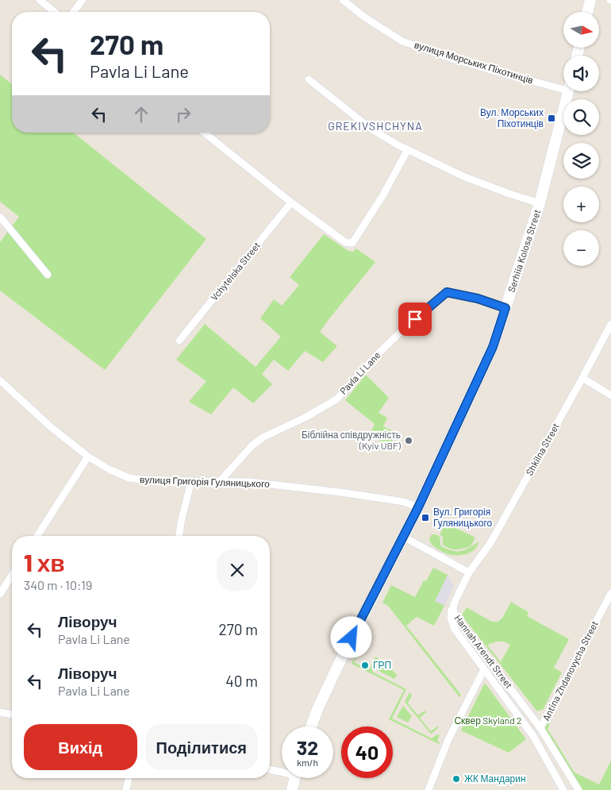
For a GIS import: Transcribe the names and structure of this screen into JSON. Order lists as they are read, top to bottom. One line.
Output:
{"streets":{"street":["вулиця Морських Піхотинців","Serhiia Kolosa Street","Vchytelska Street","Pavla Li Lane","Shkilna Street","вулиця Григорія Гуляницького","Hannah Arendt Street","Antina Zhdanovycha Street"]},"crossings":[["Serhiia Kolosa Street","Pavla Li Lane"],["Serhiia Kolosa Street","вулиця Григорія Гуляницького"],["Pavla Li Lane","вулиця Григорія Гуляницького"],["Shkilna Street","Hannah Arendt Street"],["Hannah Arendt Street","Antina Zhdanovycha Street"]],"districts":["GREKIVSHCHYNA"],"parks":["Сквер Skyland 2"],"places":{"transit":["Вул. Морських Піхотинців","Вул. Григорія Гуляницького"],"other":["Біблійна співдружність (Kyiv UBF)","ГРП","ЖК Мандарин"]},"north":"right","page":{"map_buttons":["+","−"],"turn":["270 m","Pavla Li Lane"],"heading":["1 хв","340 m · 10:19"],"list":[{"name":"Ліворуч","note":"Pavla Li Lane","value":"270 m"},{"name":"Ліворуч","note":"Pavla Li Lane","value":"40 m"}],"buttons":["Вихід","Поділитися"],"speed":"32 km/h","limit":"40"}}
